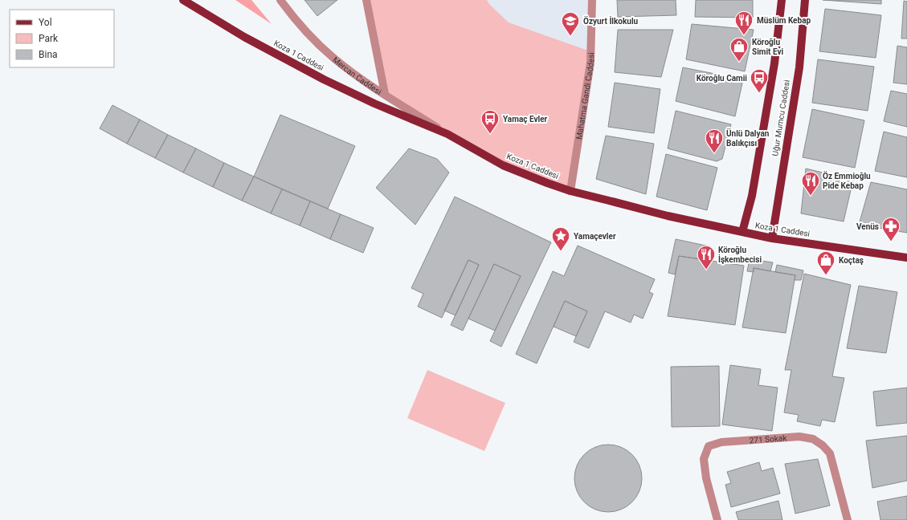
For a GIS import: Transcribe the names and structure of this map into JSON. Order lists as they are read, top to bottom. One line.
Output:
{"streets":{"main road":["Koza 1 Caddesi","Uğur Mumcu Caddesi"],"street":["Mercan Caddesi","Mahatma Gandi Caddesi","271 Sokak"]},"crossings":[["Koza 1 Caddesi","Mercan Caddesi"],["Koza 1 Caddesi","Mahatma Gandi Caddesi"],["Koza 1 Caddesi","Uğur Mumcu Caddesi"]],"places":{"restaurant":["Müslüm Kebap","Ünlü Dalyan Balıkçısı","Öz Emmioğlu Pide Kebap","Köroğlu İşkembecisi"],"school or university":["Özyurt İlkokulu"],"shop":["Köroğlu Simit Evi","Koçtaş"],"bus stop":["Köroğlu Camii","Yamaç Evler"],"pharmacy":["Venüs"],"place":["Yamaçevler"]},"legend":["Yol","Park","Bina"]}
